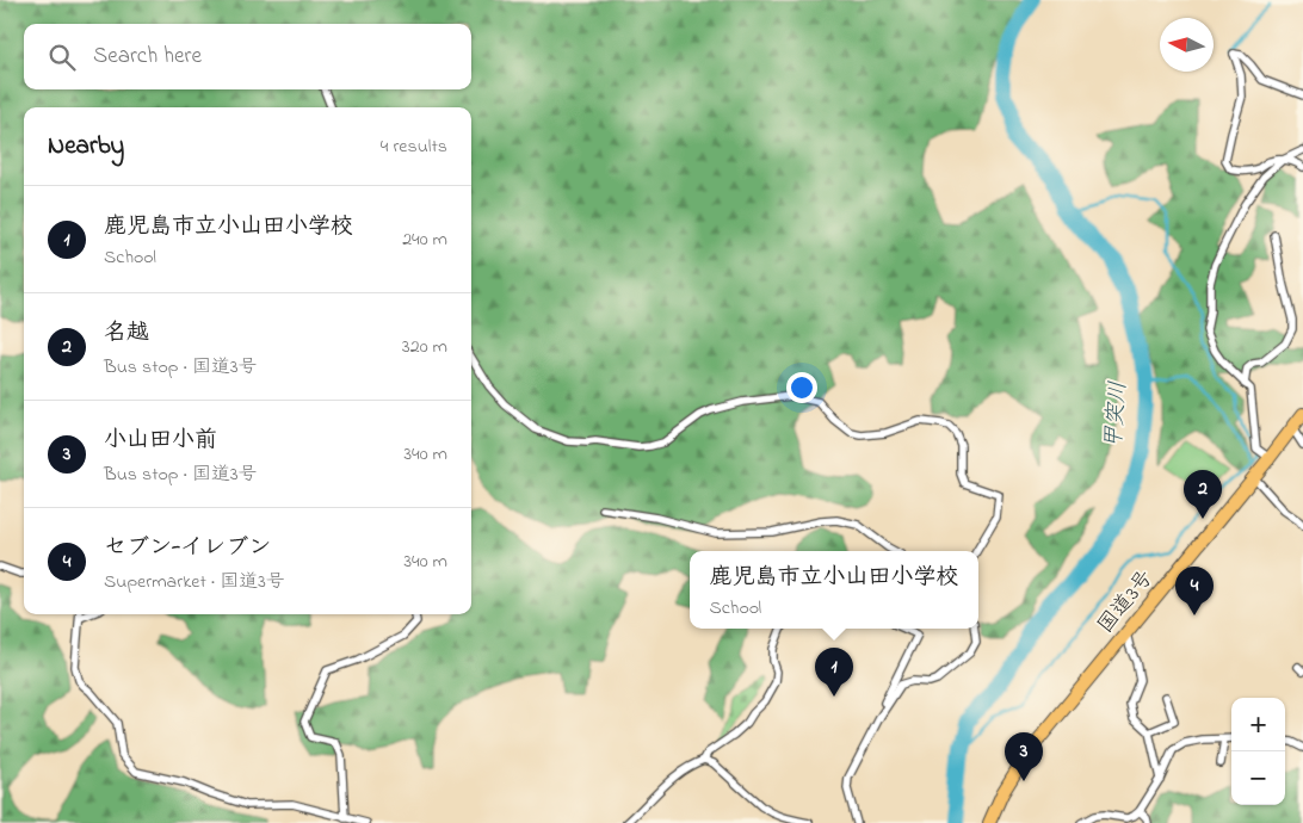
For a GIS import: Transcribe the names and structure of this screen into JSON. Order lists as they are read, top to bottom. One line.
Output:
{"streets":{"highway":["国道3号"]},"water":["甲突川"],"north":"left","page":{"search":"Search here","heading":["Nearby","4 results"],"list":[{"mark":"1","name":"鹿児島市立小山田小学校","note":"School","value":"240 m"},{"mark":"2","name":"名越","note":"Bus stop · 国道3号","value":"320 m"},{"mark":"3","name":"小山田小前","note":"Bus stop · 国道3号","value":"340 m"},{"mark":"4","name":"セブン-イレブン","note":"Supermarket · 国道3号","value":"340 m"}],"pins":["2","4","1","3"],"popup":["鹿児島市立小山田小学校","School"],"map_buttons":["+","−"]}}
